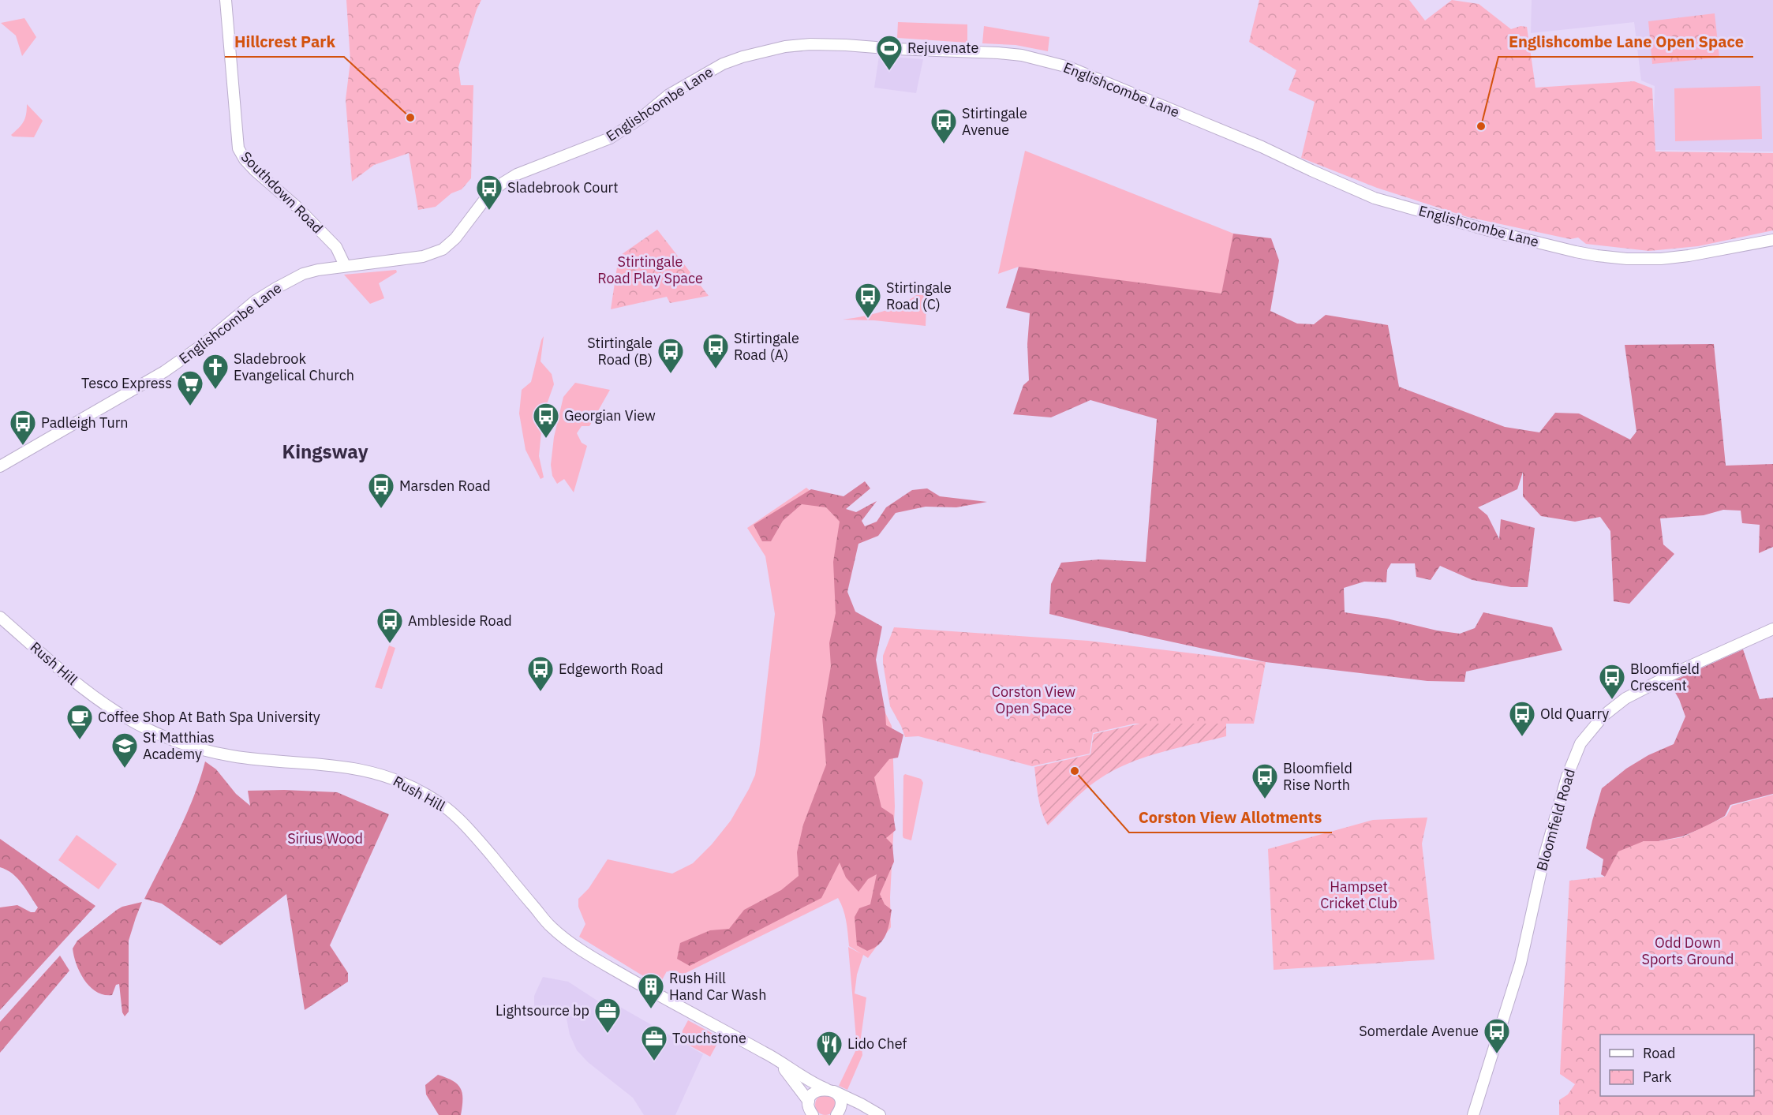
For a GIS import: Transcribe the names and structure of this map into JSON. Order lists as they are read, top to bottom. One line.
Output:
{"streets":{"street":["Englishcombe Lane","Southdown Road","Rush Hill","Bloomfield Road"]},"crossings":[["Englishcombe Lane","Southdown Road"]],"districts":["Kingsway"],"parks":["Stirtingale Road Play Space","Corston View Open Space","Sirius Wood","Hampset Cricket Club","Odd Down Sports Ground"],"places":{"sports":["Rejuvenate"],"other":["Hillcrest Park","Englishcombe Lane Open Space","Corston View Allotments"],"bus stop":["Stirtingale Avenue","Sladebrook Court","Stirtingale Road (C)","Stirtingale Road (A)","Stirtingale Road (B)","Georgian View","Padleigh Turn","Marsden Road","Ambleside Road","Edgeworth Road","Bloomfield Crescent","Old Quarry","Bloomfield Rise North","Somerdale Avenue"],"church":["Sladebrook Evangelical Church"],"supermarket":["Tesco Express"],"cafe":["Coffee Shop At Bath Spa University"],"school or university":["St Matthias Academy"],"building":["Rush Hill Hand Car Wash"],"office":["Lightsource bp","Touchstone"],"restaurant":["Lido Chef"]},"legend":["Road","Park"]}
